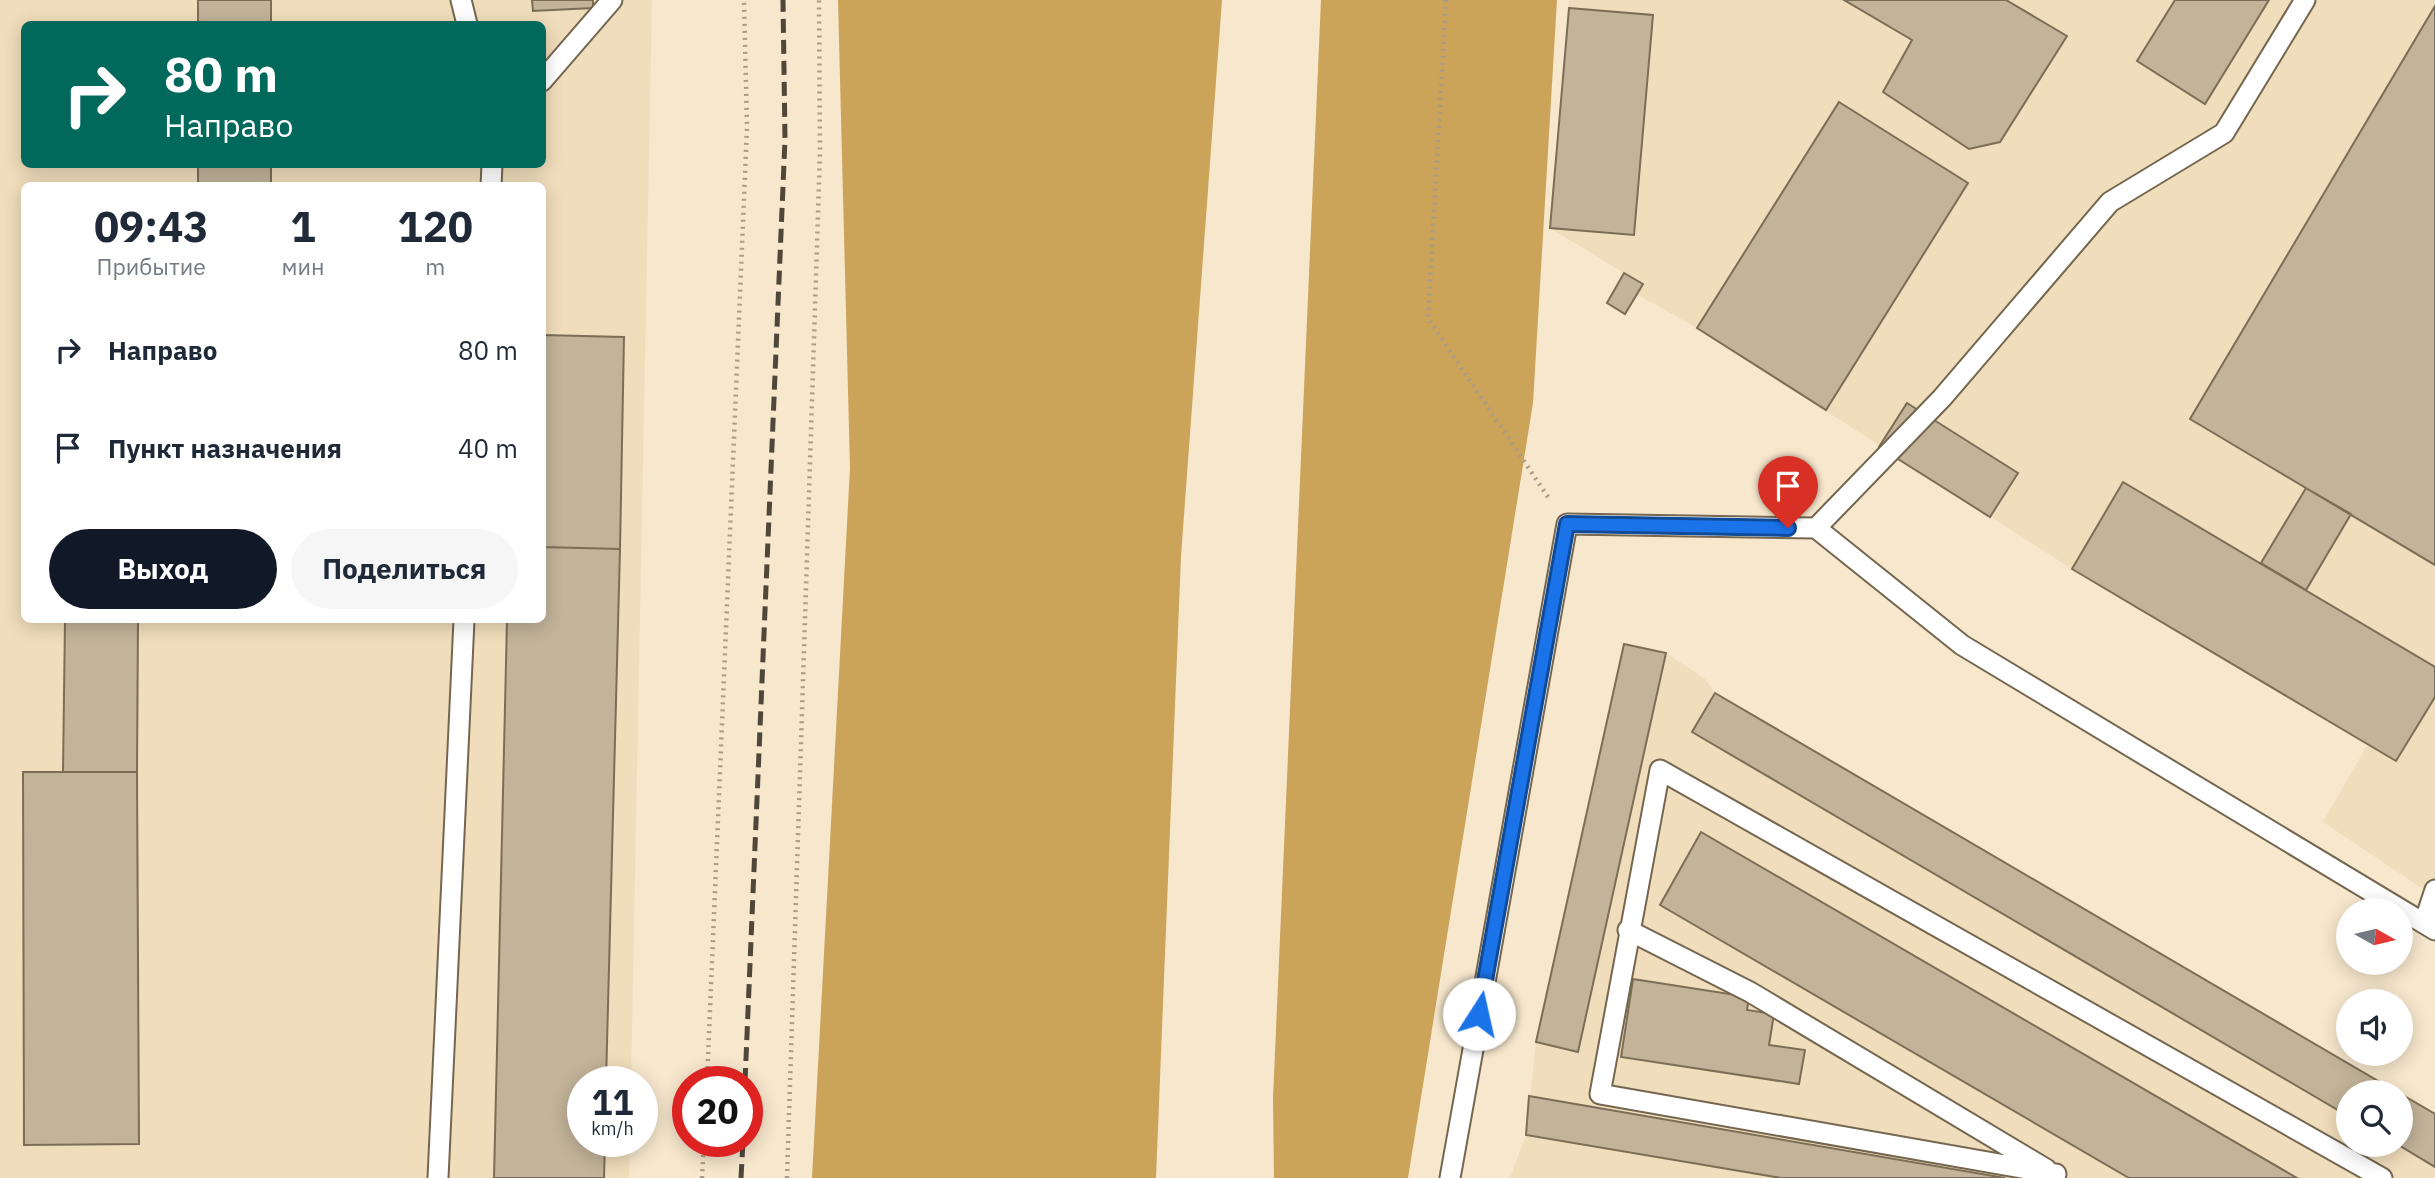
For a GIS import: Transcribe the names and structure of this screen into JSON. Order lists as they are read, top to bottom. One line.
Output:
{"north":"right","page":{"turn":["80 m","Направо"],"eta":["09:43","Прибытие","1","мин","120","m"],"list":[{"name":"Направо","value":"80 m"},{"name":"Пункт назначения","value":"40 m"}],"buttons":["Выход","Поделиться"],"speed":"11 km/h","limit":"20"}}
